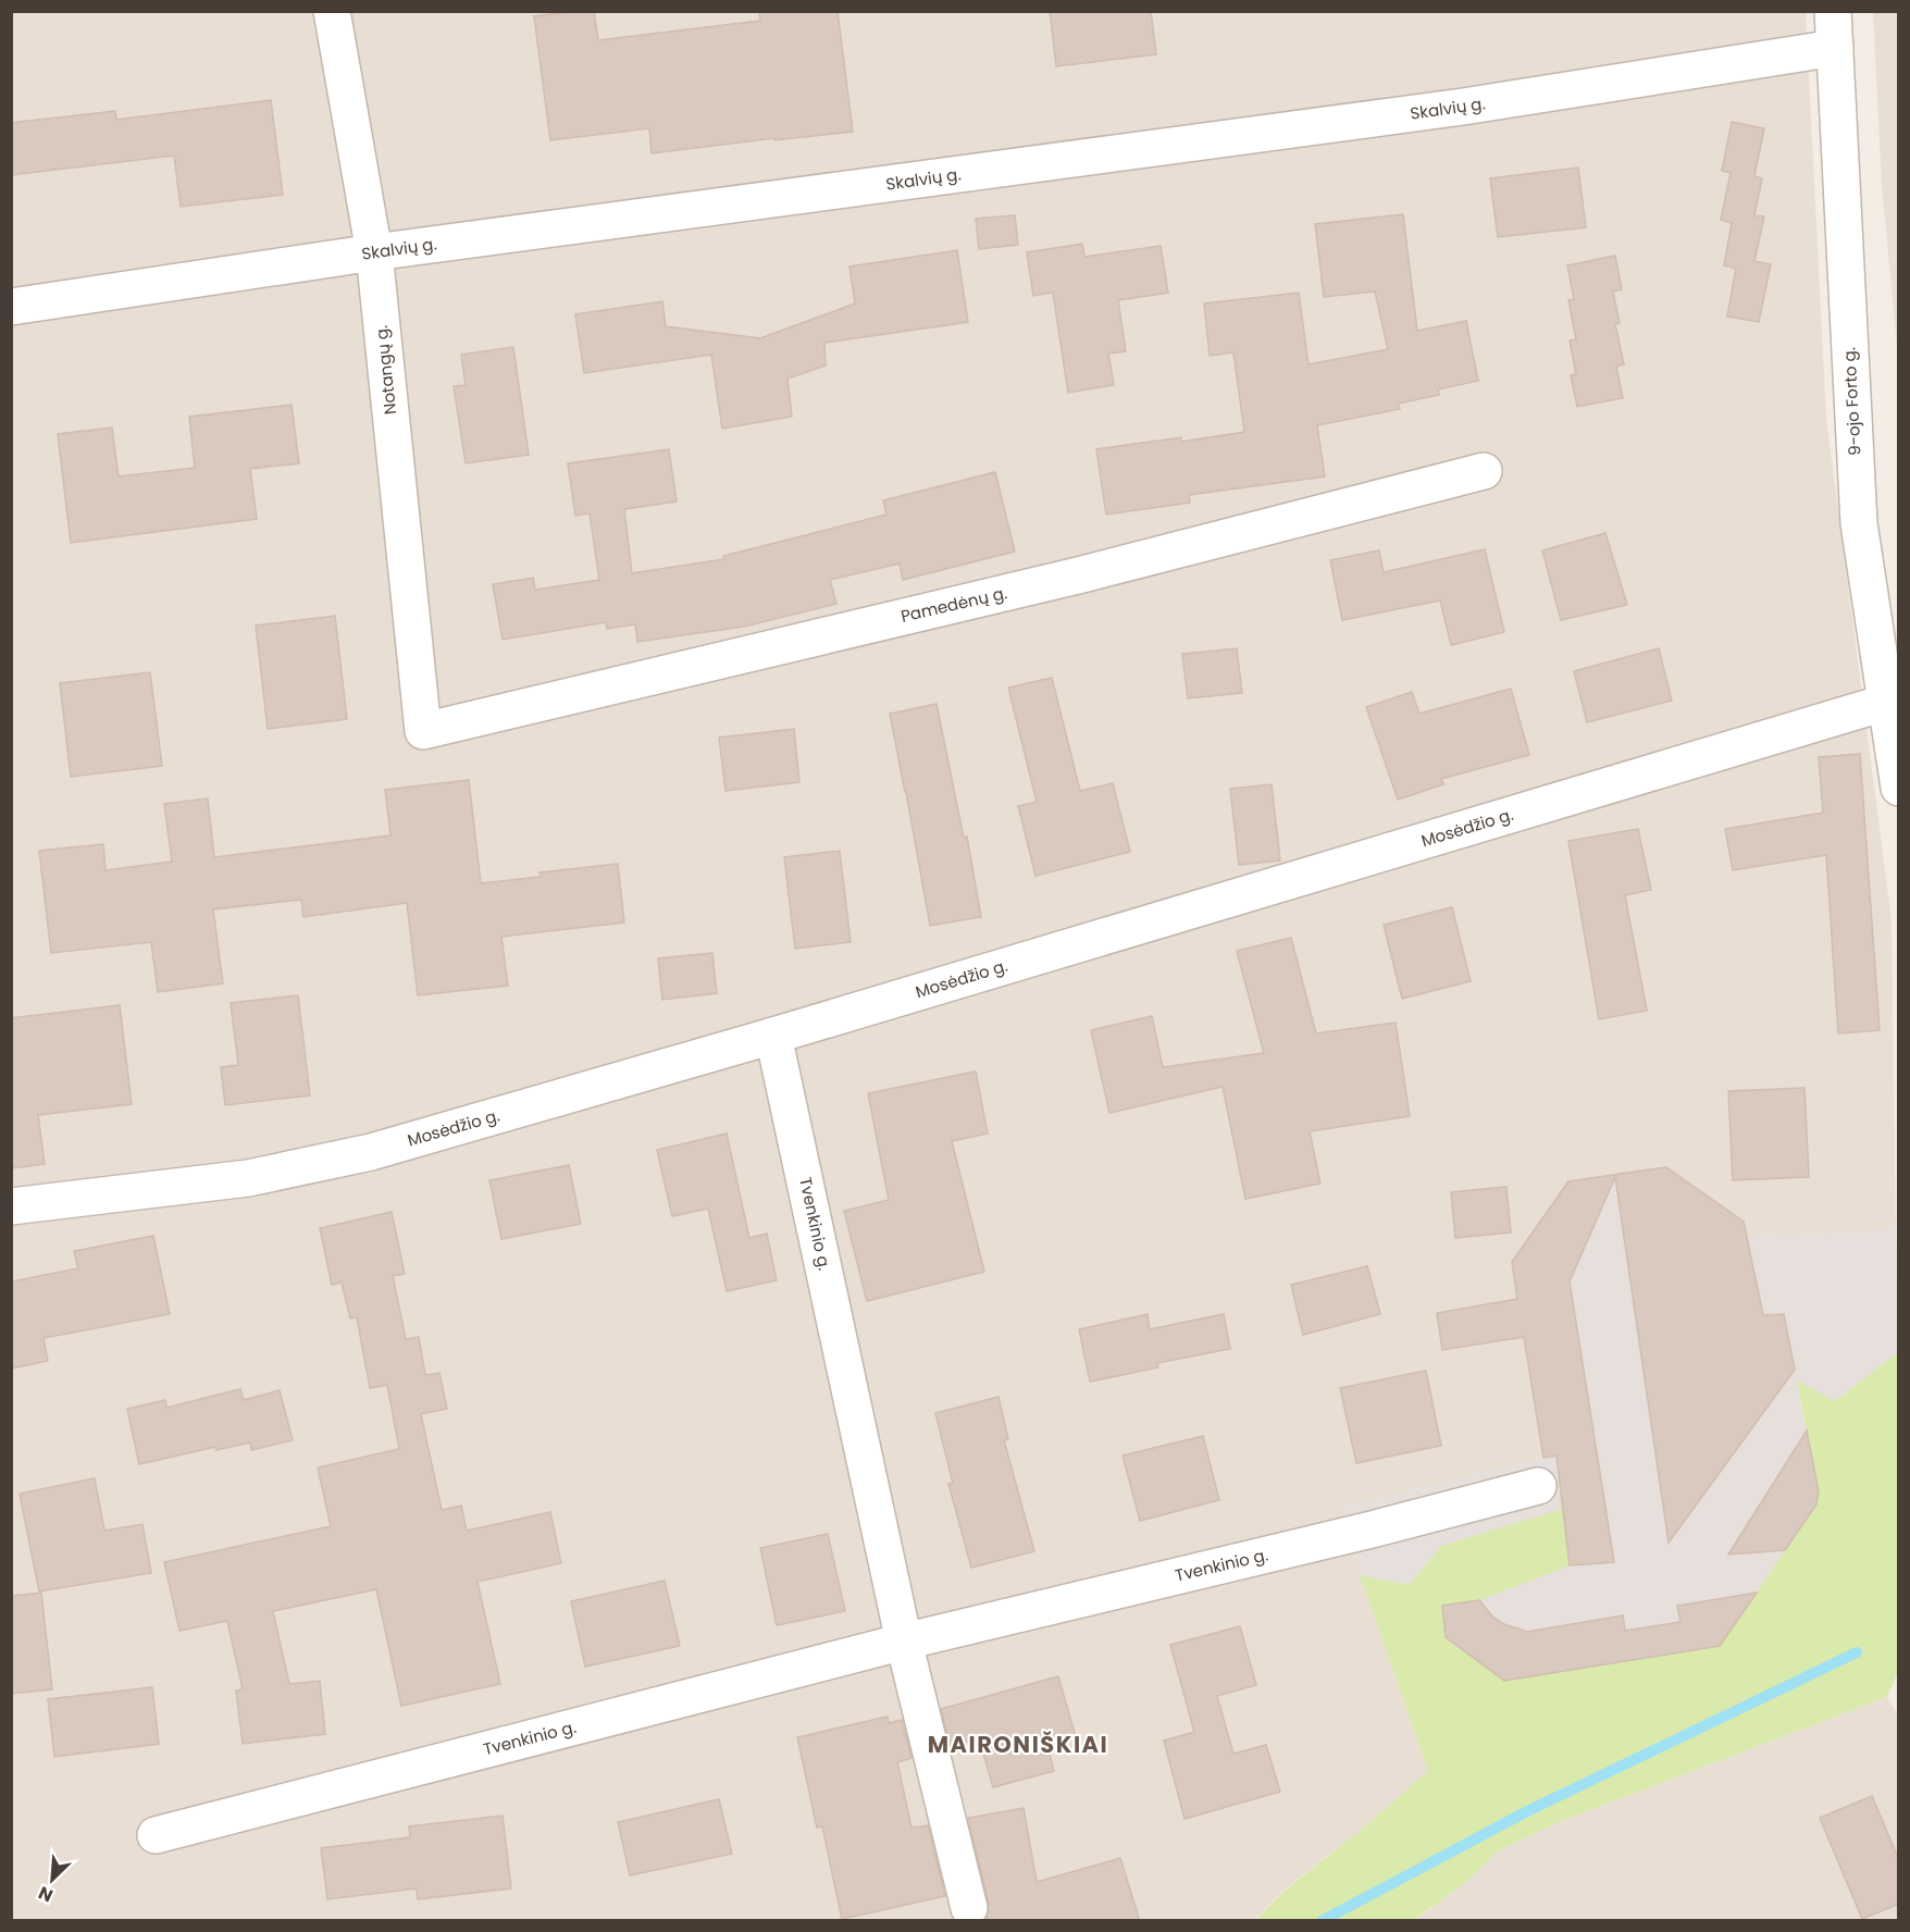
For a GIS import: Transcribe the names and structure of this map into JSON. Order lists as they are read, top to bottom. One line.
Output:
{"streets":{"street":["Skalvių g.","Notangų g.","9-ojo Forto g.","Pamedėnų g.","Mosėdžio g.","Tvenkinio g."]},"crossings":[["Skalvių g.","Notangų g."],["Skalvių g.","9-ojo Forto g."],["Notangų g.","Pamedėnų g."],["9-ojo Forto g.","Mosėdžio g."],["Mosėdžio g.","Tvenkinio g."]],"districts":["MAIRONIŠKIAI"],"north":"bottom left"}
